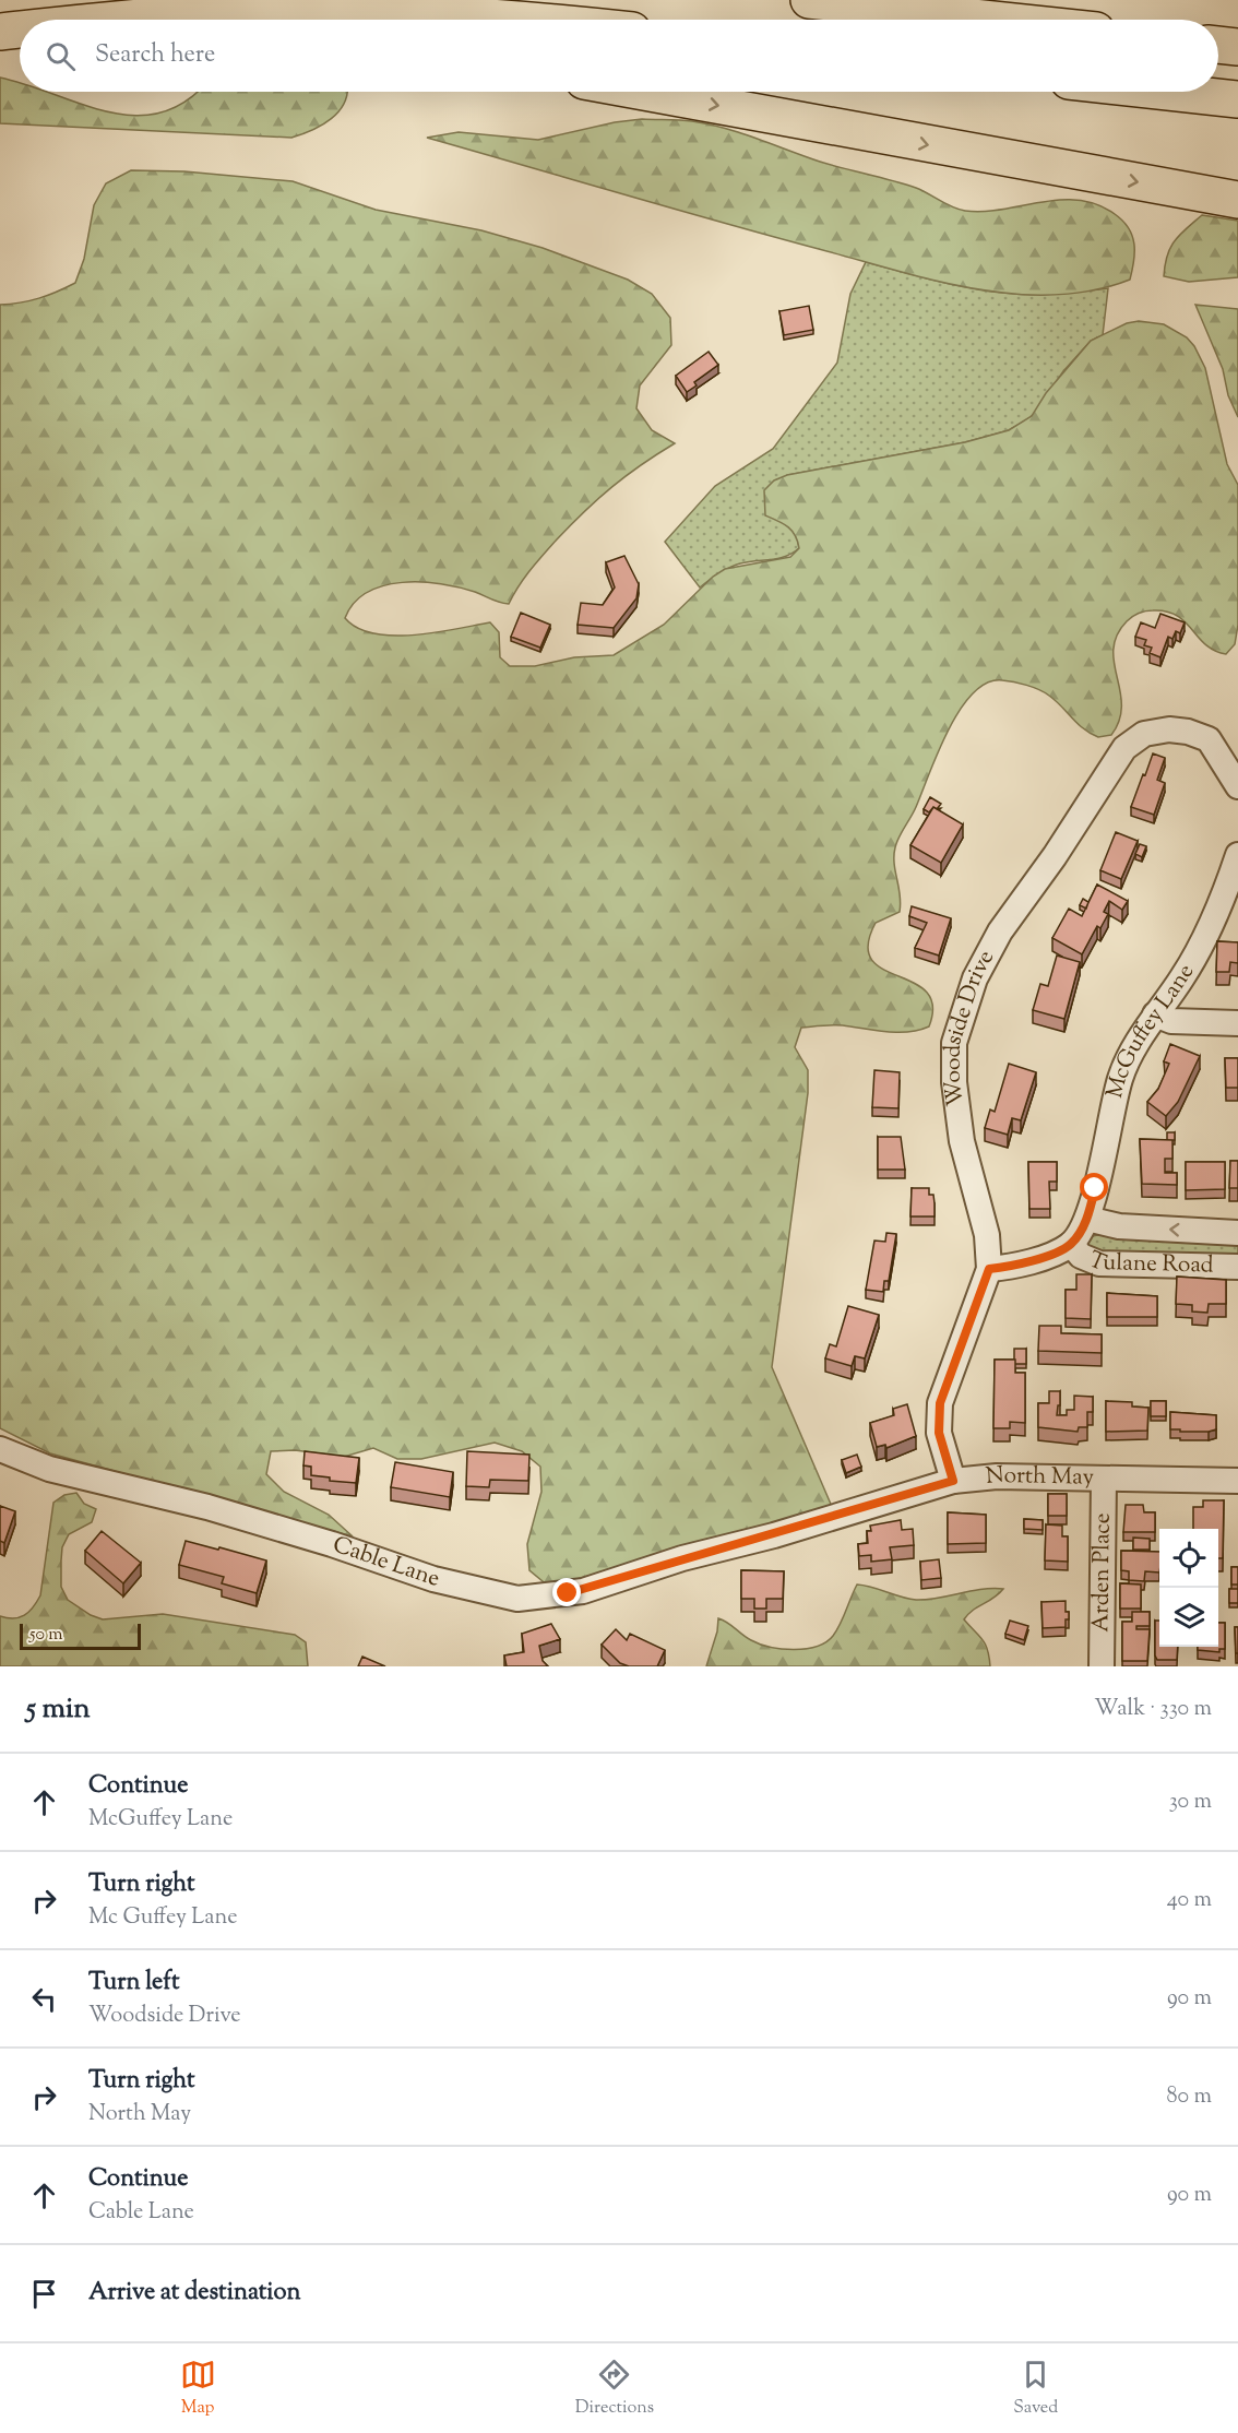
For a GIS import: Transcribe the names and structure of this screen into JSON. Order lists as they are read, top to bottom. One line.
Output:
{"streets":{"street":["Woodside Drive","McGuffey Lane","Tulane Road","North May","Cable Lane","Arden Place"]},"crossings":[["Woodside Drive","North May"],["McGuffey Lane","Tulane Road"],["North May","Cable Lane"],["North May","Arden Place"]],"scale_bar":"50 m","page":{"search":"Search here","scale":"50 m","heading":["5 min","Walk · 330 m"],"list":[["Continue","McGuffey Lane","30 m"],["Turn right","Mc Guffey Lane","40 m"],["Turn left","Woodside Drive","90 m"],["Turn right","North May","80 m"],["Continue","Cable Lane","90 m"],"Arrive at destination"],"nav":["Map","Directions","Saved"]}}
